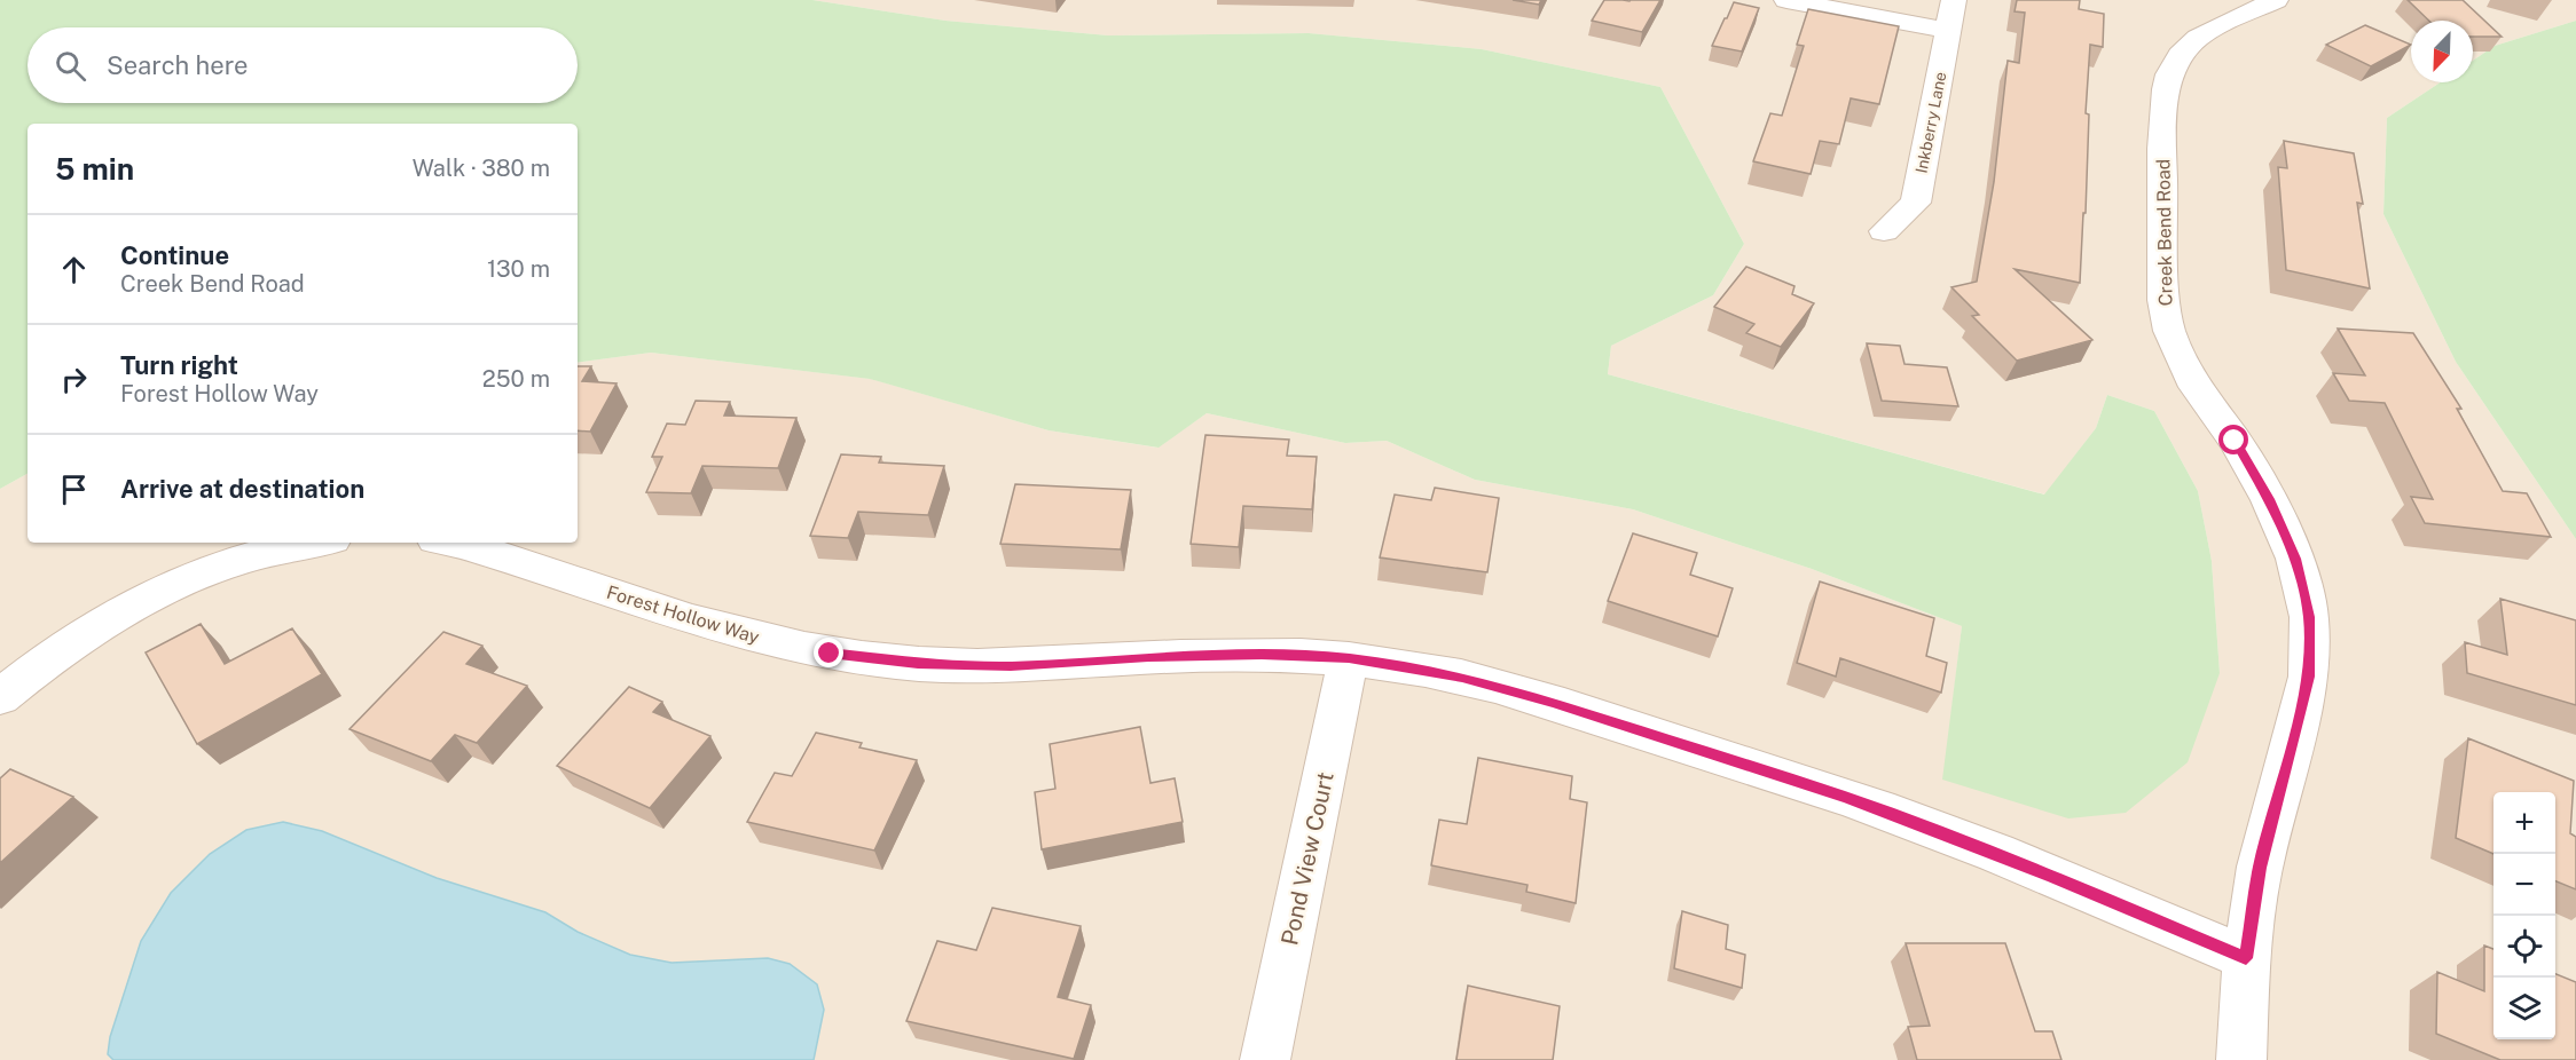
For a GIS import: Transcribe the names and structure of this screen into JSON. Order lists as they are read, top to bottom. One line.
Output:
{"streets":{"street":["Inkberry Lane","Creek Bend Road","Forest Hollow Way","Pond View Court"]},"crossings":[["Creek Bend Road","Forest Hollow Way"],["Forest Hollow Way","Pond View Court"]],"north":"bottom left","page":{"search":"Search here","heading":["5 min","Walk · 380 m"],"list":[["Continue","Creek Bend Road","130 m"],["Turn right","Forest Hollow Way","250 m"],"Arrive at destination"],"map_buttons":["+","−"]}}
